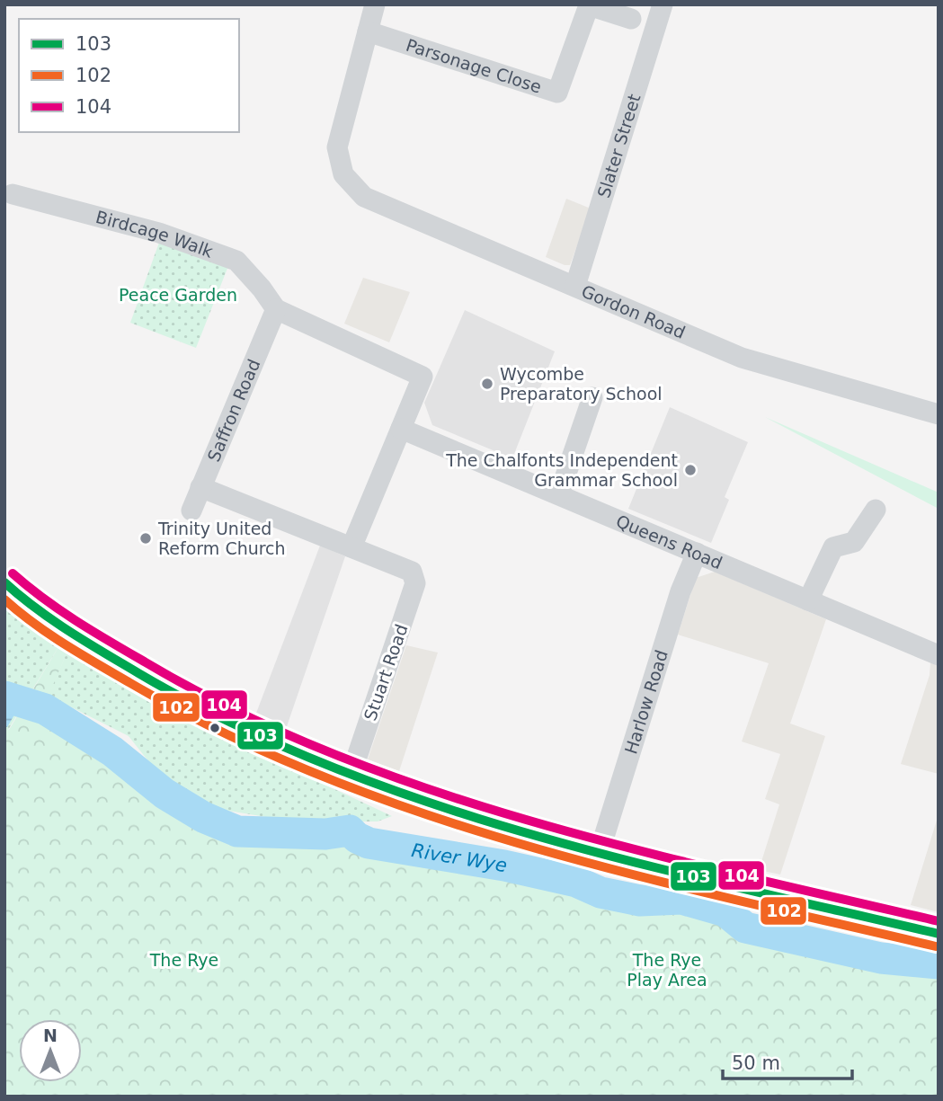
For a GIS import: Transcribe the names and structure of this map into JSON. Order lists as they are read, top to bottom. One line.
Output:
{"streets":{"street":["Parsonage Close","Slater Street","Birdcage Walk","Gordon Road","Saffron Road","Queens Road","Stuart Road","Harlow Road"]},"crossings":[["Parsonage Close","Gordon Road"],["Slater Street","Gordon Road"],["Birdcage Walk","Saffron Road"],["Queens Road","Harlow Road"]],"water":["River Wye"],"parks":["Peace Garden","The Rye","The Rye Play Area"],"places":["Wycombe Preparatory School","The Chalfonts Independent Grammar School","Trinity United Reform Church"],"lines":["transit line 104","transit line 103","transit line 102"],"legend":["103","102","104"],"scale_bar":"50 m","north":"top"}
